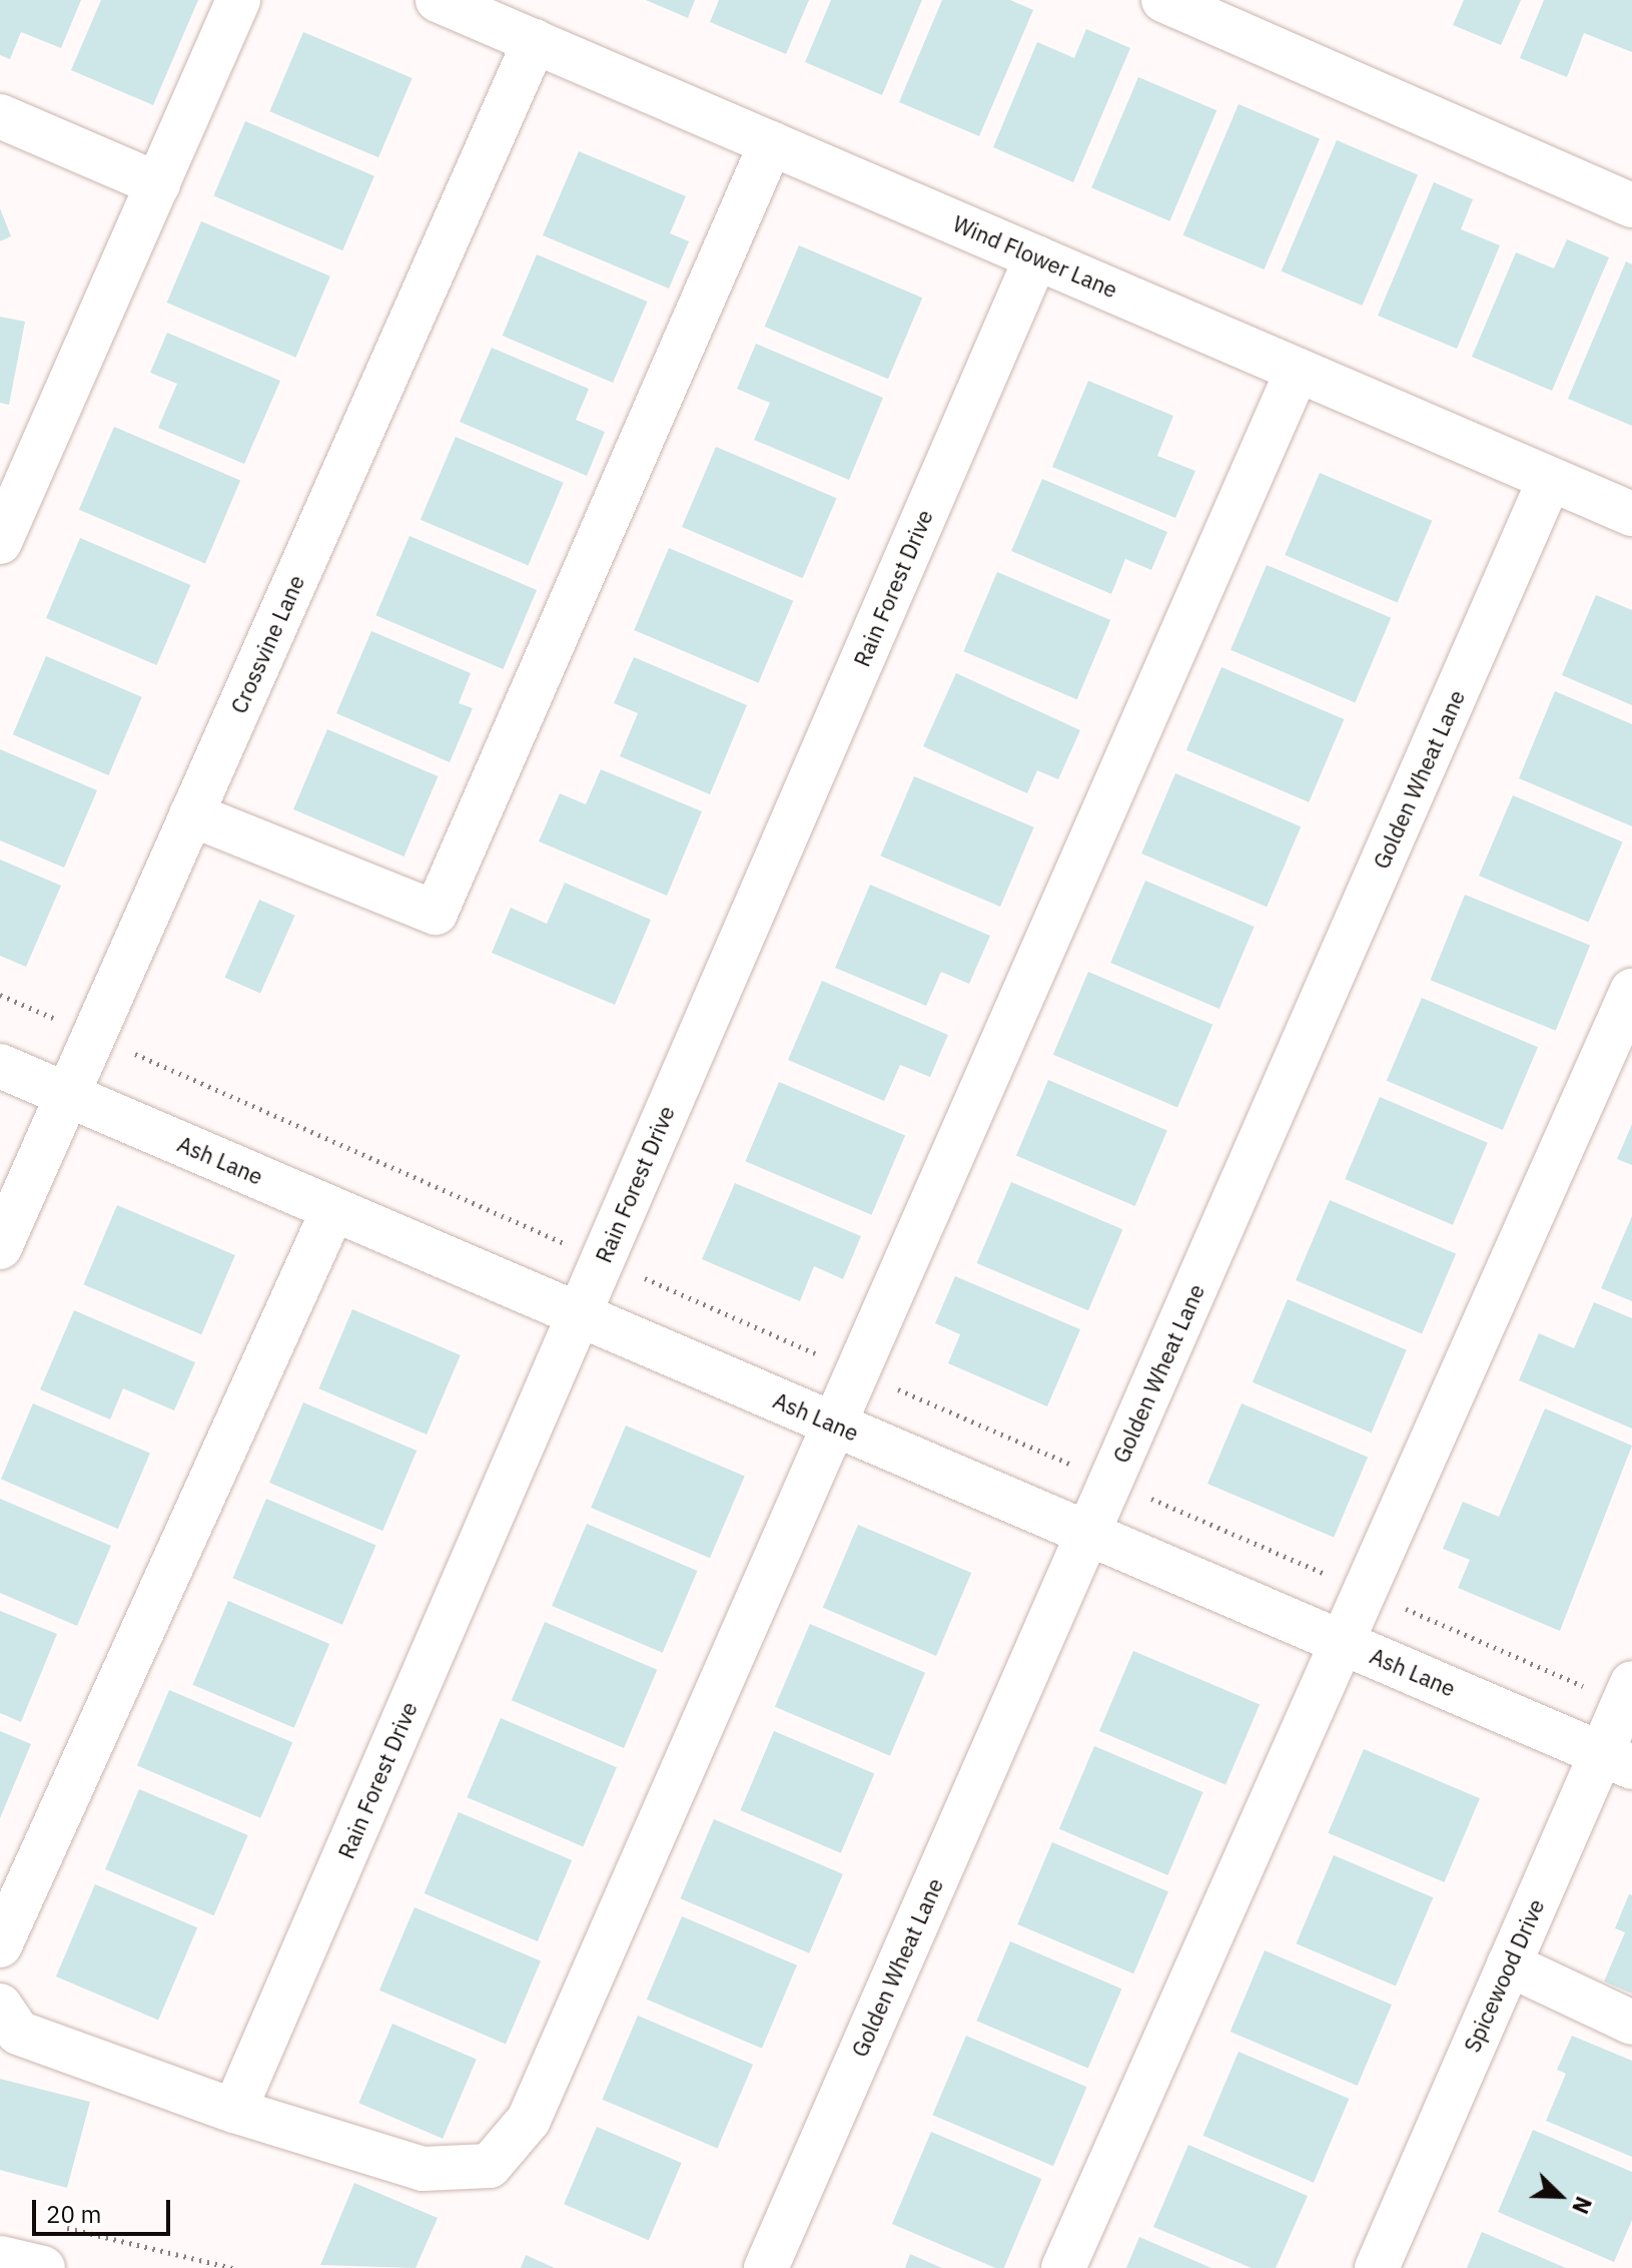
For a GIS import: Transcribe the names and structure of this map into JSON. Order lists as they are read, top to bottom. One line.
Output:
{"streets":{"street":["Wind Flower Lane","Rain Forest Drive","Crossvine Lane","Golden Wheat Lane","Ash Lane","Spicewood Drive"]},"crossings":[["Wind Flower Lane","Rain Forest Drive"],["Wind Flower Lane","Crossvine Lane"],["Wind Flower Lane","Golden Wheat Lane"],["Rain Forest Drive","Ash Lane"],["Crossvine Lane","Ash Lane"],["Golden Wheat Lane","Ash Lane"],["Ash Lane","Spicewood Drive"]],"scale_bar":"20 m","north":"bottom right"}
